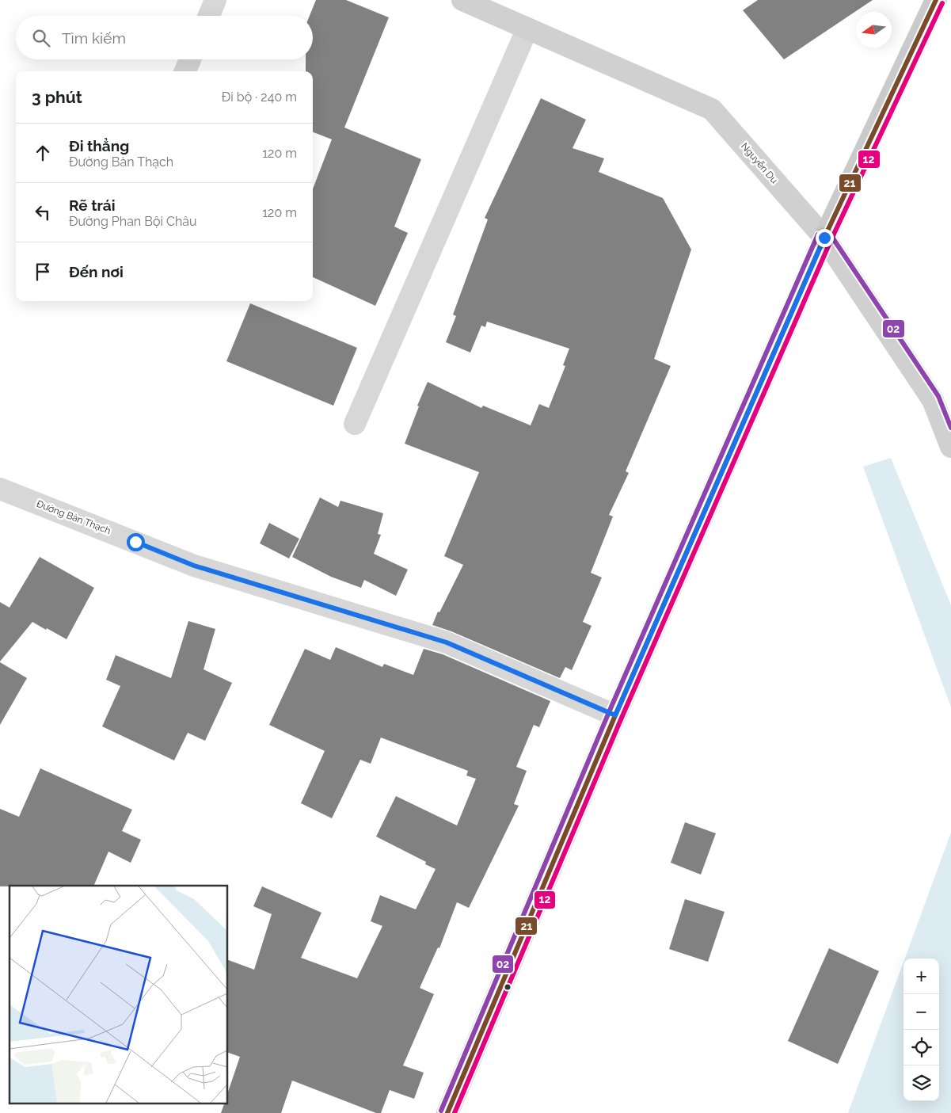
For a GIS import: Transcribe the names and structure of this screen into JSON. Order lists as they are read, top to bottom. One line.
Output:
{"streets":{"street":["Nguyễn Du","Đường Bàn Thạch"]},"lines":["transit line 21","transit line 12","transit line 02"],"north":"left","page":{"search":"Tìm kiếm","heading":["3 phút","Đi bộ · 240 m"],"list":[["Đi thẳng","Đường Bàn Thạch","120 m"],["Rẽ trái","Đường Phan Bội Châu","120 m"],"Đến nơi"],"map_buttons":["+","−"]}}
